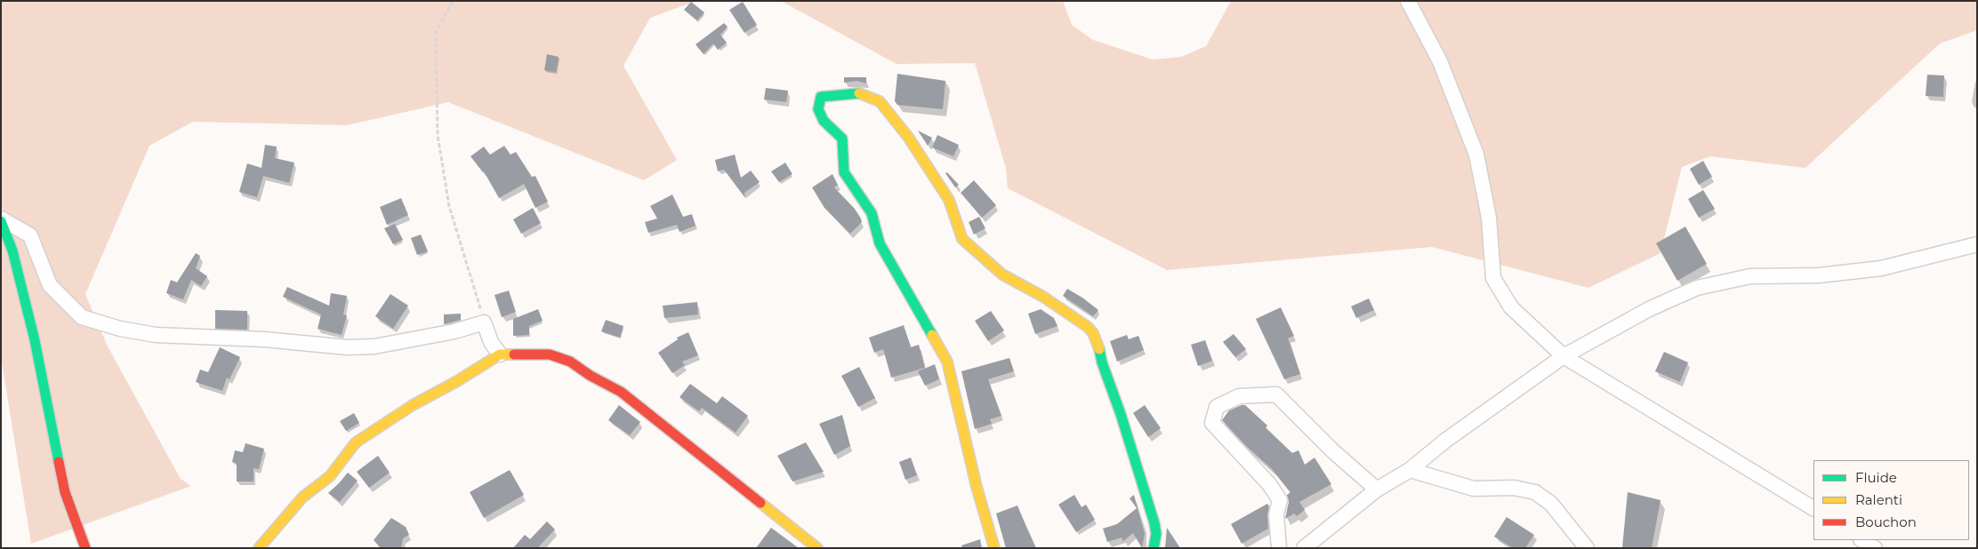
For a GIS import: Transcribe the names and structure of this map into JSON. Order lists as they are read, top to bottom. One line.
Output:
{"legend":["Fluide","Ralenti","Bouchon"]}
